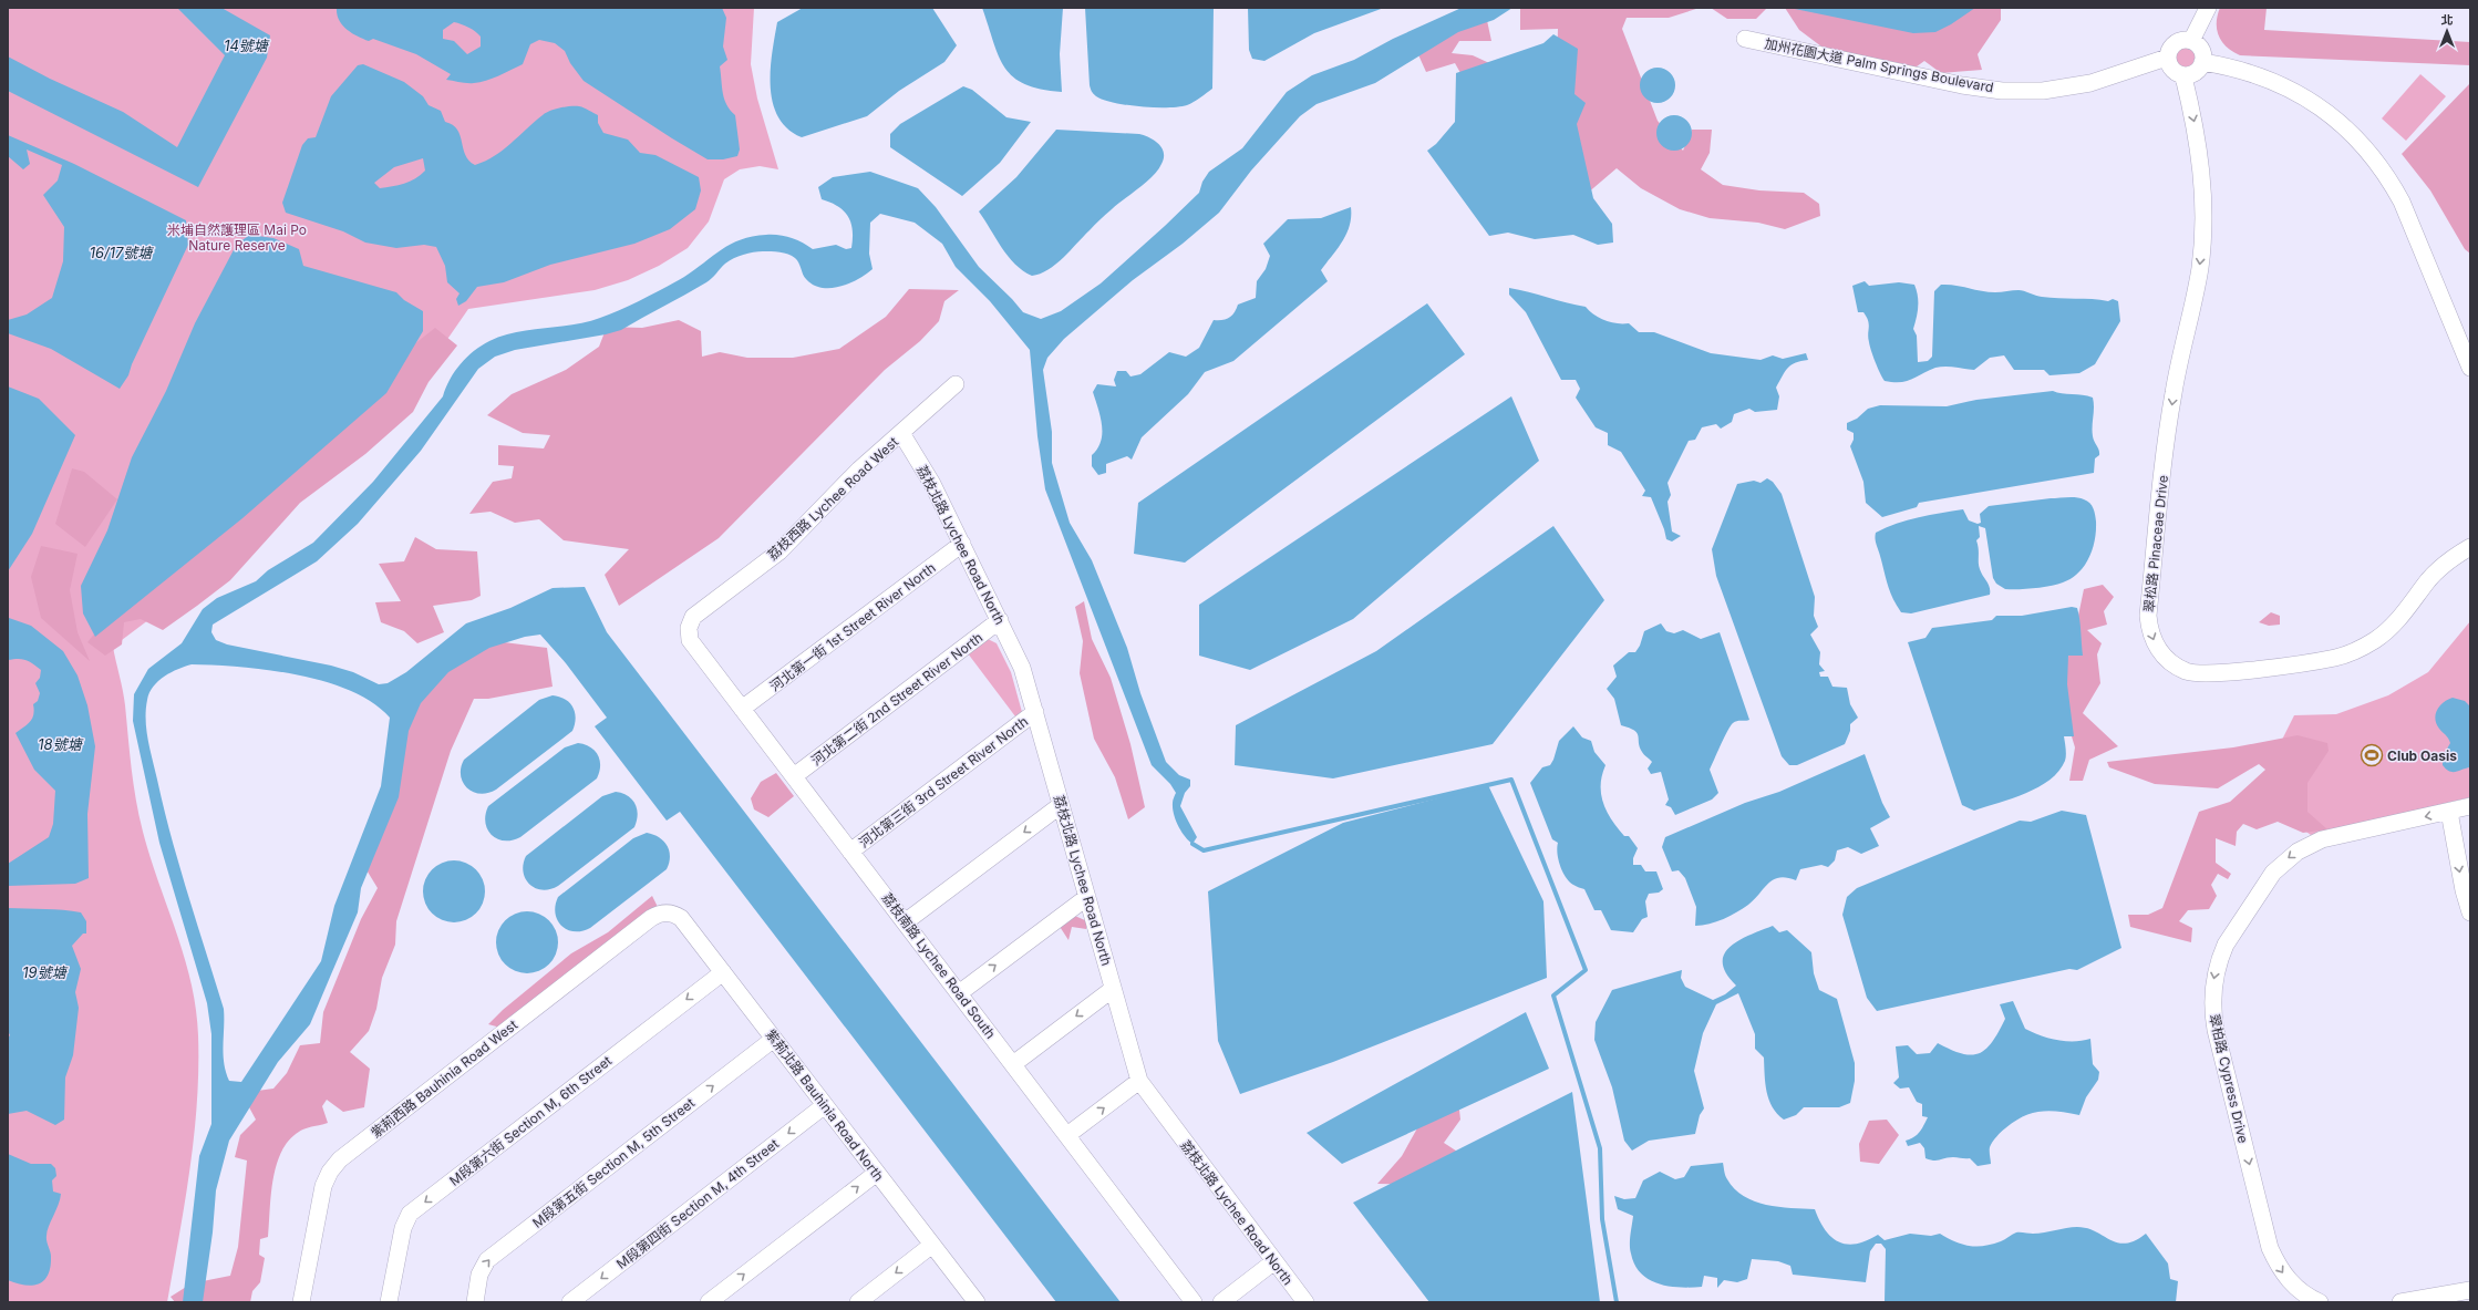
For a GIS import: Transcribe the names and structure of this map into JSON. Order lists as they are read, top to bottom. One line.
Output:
{"streets":{"street":["加州花園大道 Palm Springs Boulevard","荔枝西路 Lychee Road West","翠松路 Pinaceae Drive","荔枝北路 Lychee Road North","河北第一街 1st Street River North","河北第二街 2nd Street River North","河北第三街 3rd Street River North","荔枝南路 Lychee Road South","紫荊西路 Bauhinia Road West","翠柏路 Cypress Drive","紫荊北路 Bauhinia Road North","M段第六街 Section M, 6th Street","M段第五街 Section M, 5th Street","M段第四街 Section M, 4th Street"]},"crossings":[["加州花園大道 Palm Springs Boulevard","翠松路 Pinaceae Drive"],["荔枝西路 Lychee Road West","荔枝北路 Lychee Road North"],["荔枝西路 Lychee Road West","荔枝南路 Lychee Road South"],["荔枝北路 Lychee Road North","河北第一街 1st Street River North"],["荔枝北路 Lychee Road North","河北第二街 2nd Street River North"],["荔枝北路 Lychee Road North","河北第三街 3rd Street River North"],["河北第一街 1st Street River North","荔枝南路 Lychee Road South"],["河北第二街 2nd Street River North","荔枝南路 Lychee Road South"],["河北第三街 3rd Street River North","荔枝南路 Lychee Road South"],["紫荊西路 Bauhinia Road West","紫荊北路 Bauhinia Road North"],["紫荊北路 Bauhinia Road North","M段第六街 Section M, 6th Street"],["紫荊北路 Bauhinia Road North","M段第五街 Section M, 5th Street"],["紫荊北路 Bauhinia Road North","M段第四街 Section M, 4th Street"]],"one_way":["M段第六街 Section M, 6th Street","M段第五街 Section M, 5th Street"],"water":["14號塘","16/17號塘","18號塘","19號塘"],"parks":["米埔自然護理區 Mai Po Nature Reserve"],"places":{"sports":["Club Oasis"]},"north":"top"}
